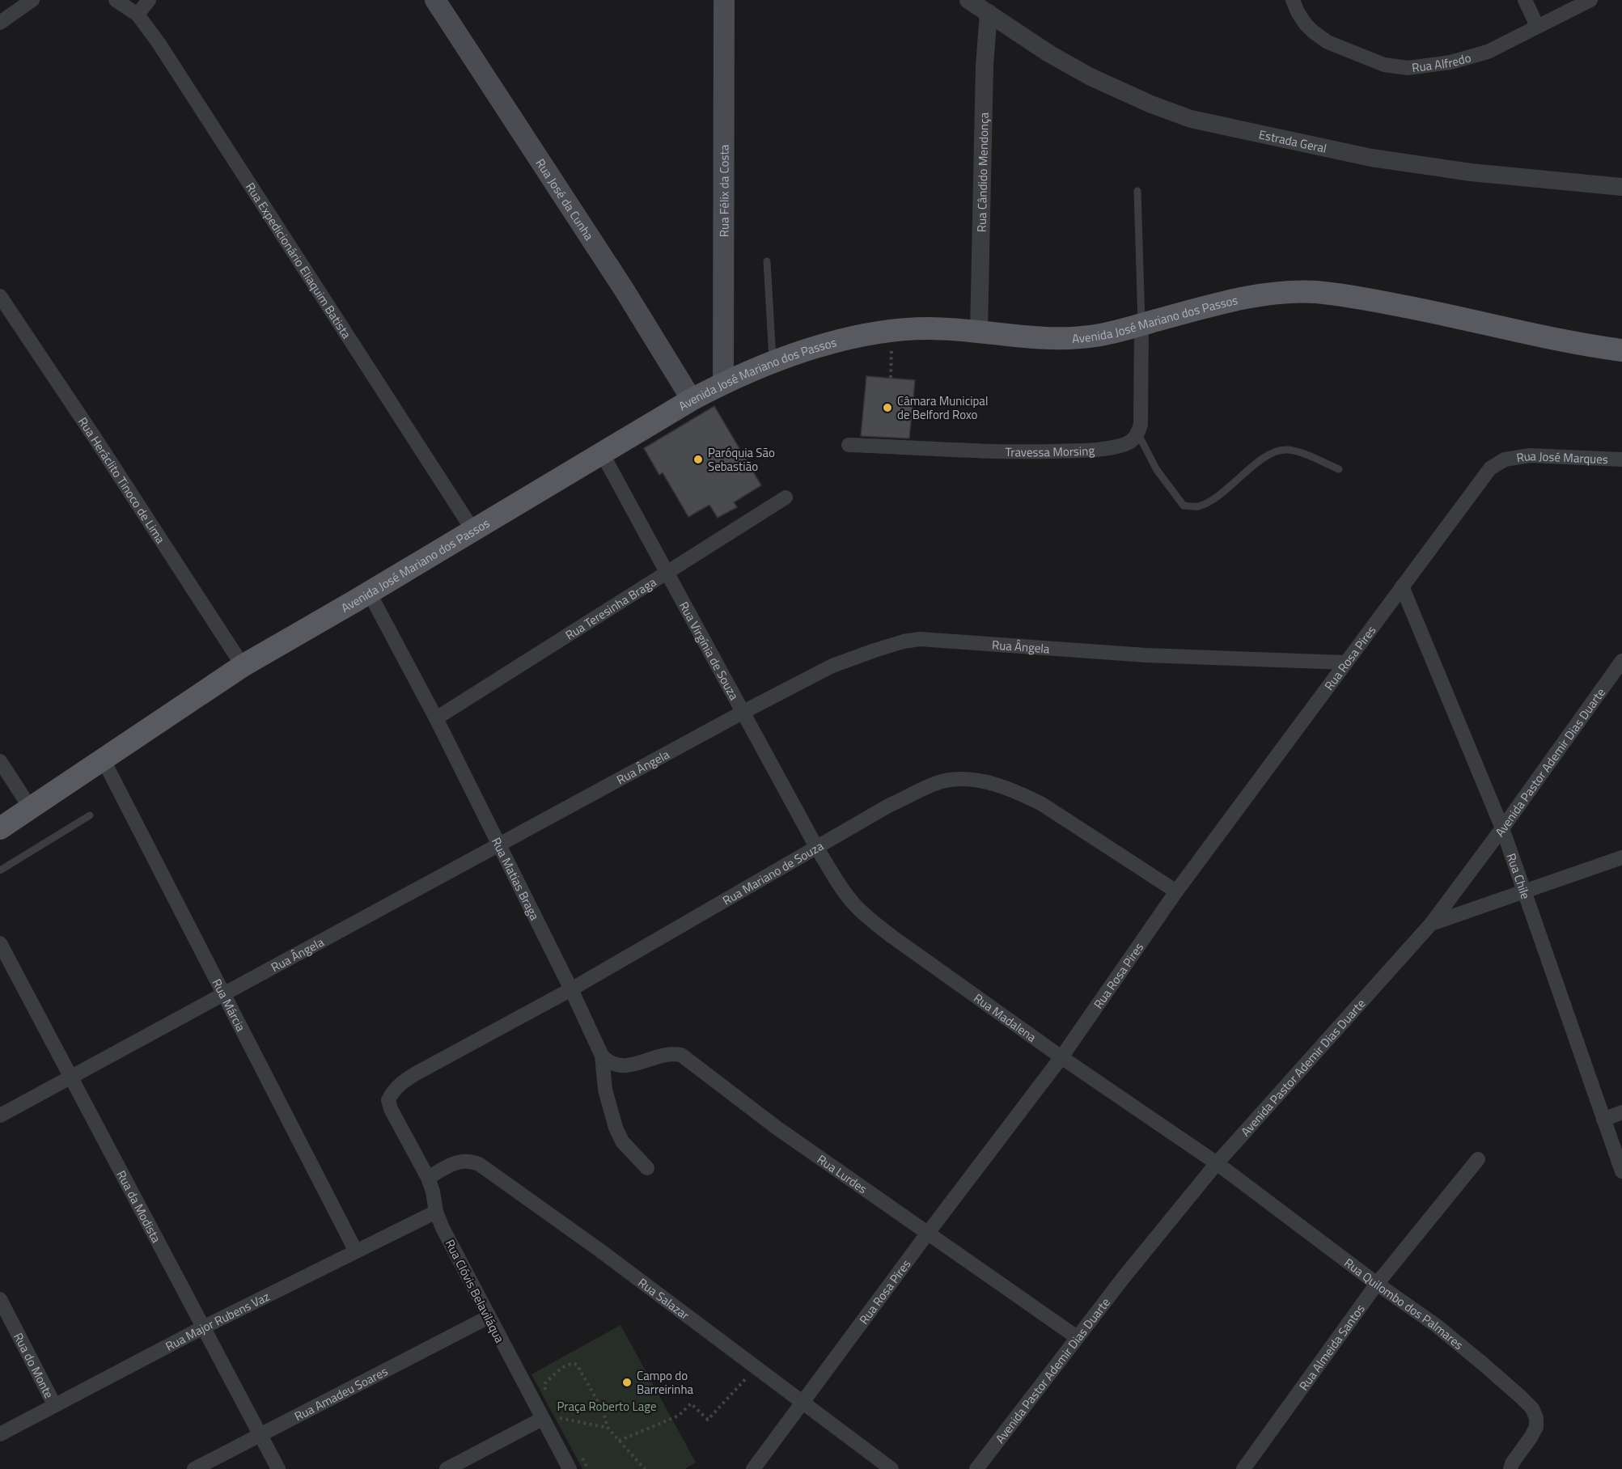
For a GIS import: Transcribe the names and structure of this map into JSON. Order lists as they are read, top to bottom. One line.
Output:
{"streets":{"main road":["Rua Félix da Costa","Rua José da Cunha","Avenida José Mariano dos Passos"],"street":["Rua Alfredo","Estrada Geral","Rua Cândido Mendonça","Rua Expedicionário Eliaquim Batista","Travessa Morsing","Rua José Marques","Rua Heráclito Tinoco de Lima","Rua Teresinha Braga","Rua Ângela","Rua Virgínia de Souza","Rua Rosa Pires","Avenida Pastor Ademir Dias Duarte","Rua Mariano de Souza","Rua Chile","Rua Matias Braga","Rua Márcia","Rua Madalena","Rua Lurdes","Rua da Modista","Rua Clóvis Belaviláqua","Rua Salazar","Rua Quilombo dos Palmares","Rua Major Rubens Vaz","Rua Almeida Santos","Rua do Monte","Rua Amadeu Soares"]},"crossings":[["Estrada Geral","Rua Cândido Mendonça"],["Rua Cândido Mendonça","Avenida José Mariano dos Passos"],["Rua Félix da Costa","Avenida José Mariano dos Passos"],["Rua José da Cunha","Avenida José Mariano dos Passos"],["Rua Expedicionário Eliaquim Batista","Avenida José Mariano dos Passos"],["Avenida José Mariano dos Passos","Rua Heráclito Tinoco de Lima"],["Avenida José Mariano dos Passos","Rua Virgínia de Souza"],["Avenida José Mariano dos Passos","Rua Matias Braga"],["Avenida José Mariano dos Passos","Rua Márcia"],["Rua José Marques","Rua Rosa Pires"],["Rua Teresinha Braga","Rua Virgínia de Souza"],["Rua Teresinha Braga","Rua Matias Braga"],["Rua Ângela","Rua Virgínia de Souza"],["Rua Ângela","Rua Rosa Pires"],["Rua Ângela","Rua Matias Braga"],["Rua Ângela","Rua Márcia"],["Rua Ângela","Rua da Modista"],["Rua Virgínia de Souza","Rua Mariano de Souza"],["Rua Virgínia de Souza","Rua Madalena"],["Rua Rosa Pires","Rua Mariano de Souza"],["Rua Rosa Pires","Rua Chile"],["Rua Rosa Pires","Rua Madalena"],["Rua Rosa Pires","Rua Lurdes"],["Rua Rosa Pires","Rua Salazar"],["Avenida Pastor Ademir Dias Duarte","Rua Chile"],["Avenida Pastor Ademir Dias Duarte","Rua Madalena"],["Avenida Pastor Ademir Dias Duarte","Rua Lurdes"],["Avenida Pastor Ademir Dias Duarte","Rua Quilombo dos Palmares"],["Rua Mariano de Souza","Rua Matias Braga"],["Rua Mariano de Souza","Rua Madalena"],["Rua Mariano de Souza","Rua Clóvis Belaviláqua"],["Rua Matias Braga","Rua Lurdes"],["Rua Márcia","Rua Major Rubens Vaz"],["Rua Madalena","Rua Quilombo dos Palmares"],["Rua da Modista","Rua Major Rubens Vaz"],["Rua da Modista","Rua Amadeu Soares"],["Rua Clóvis Belaviláqua","Rua Salazar"],["Rua Clóvis Belaviláqua","Rua Major Rubens Vaz"],["Rua Clóvis Belaviláqua","Rua Amadeu Soares"],["Rua Quilombo dos Palmares","Rua Almeida Santos"],["Rua Major Rubens Vaz","Rua do Monte"]],"parks":["Praça Roberto Lage"],"places":["Câmara Municipal de Belford Roxo","Paróquia São Sebastião","Campo do Barreirinha"]}
